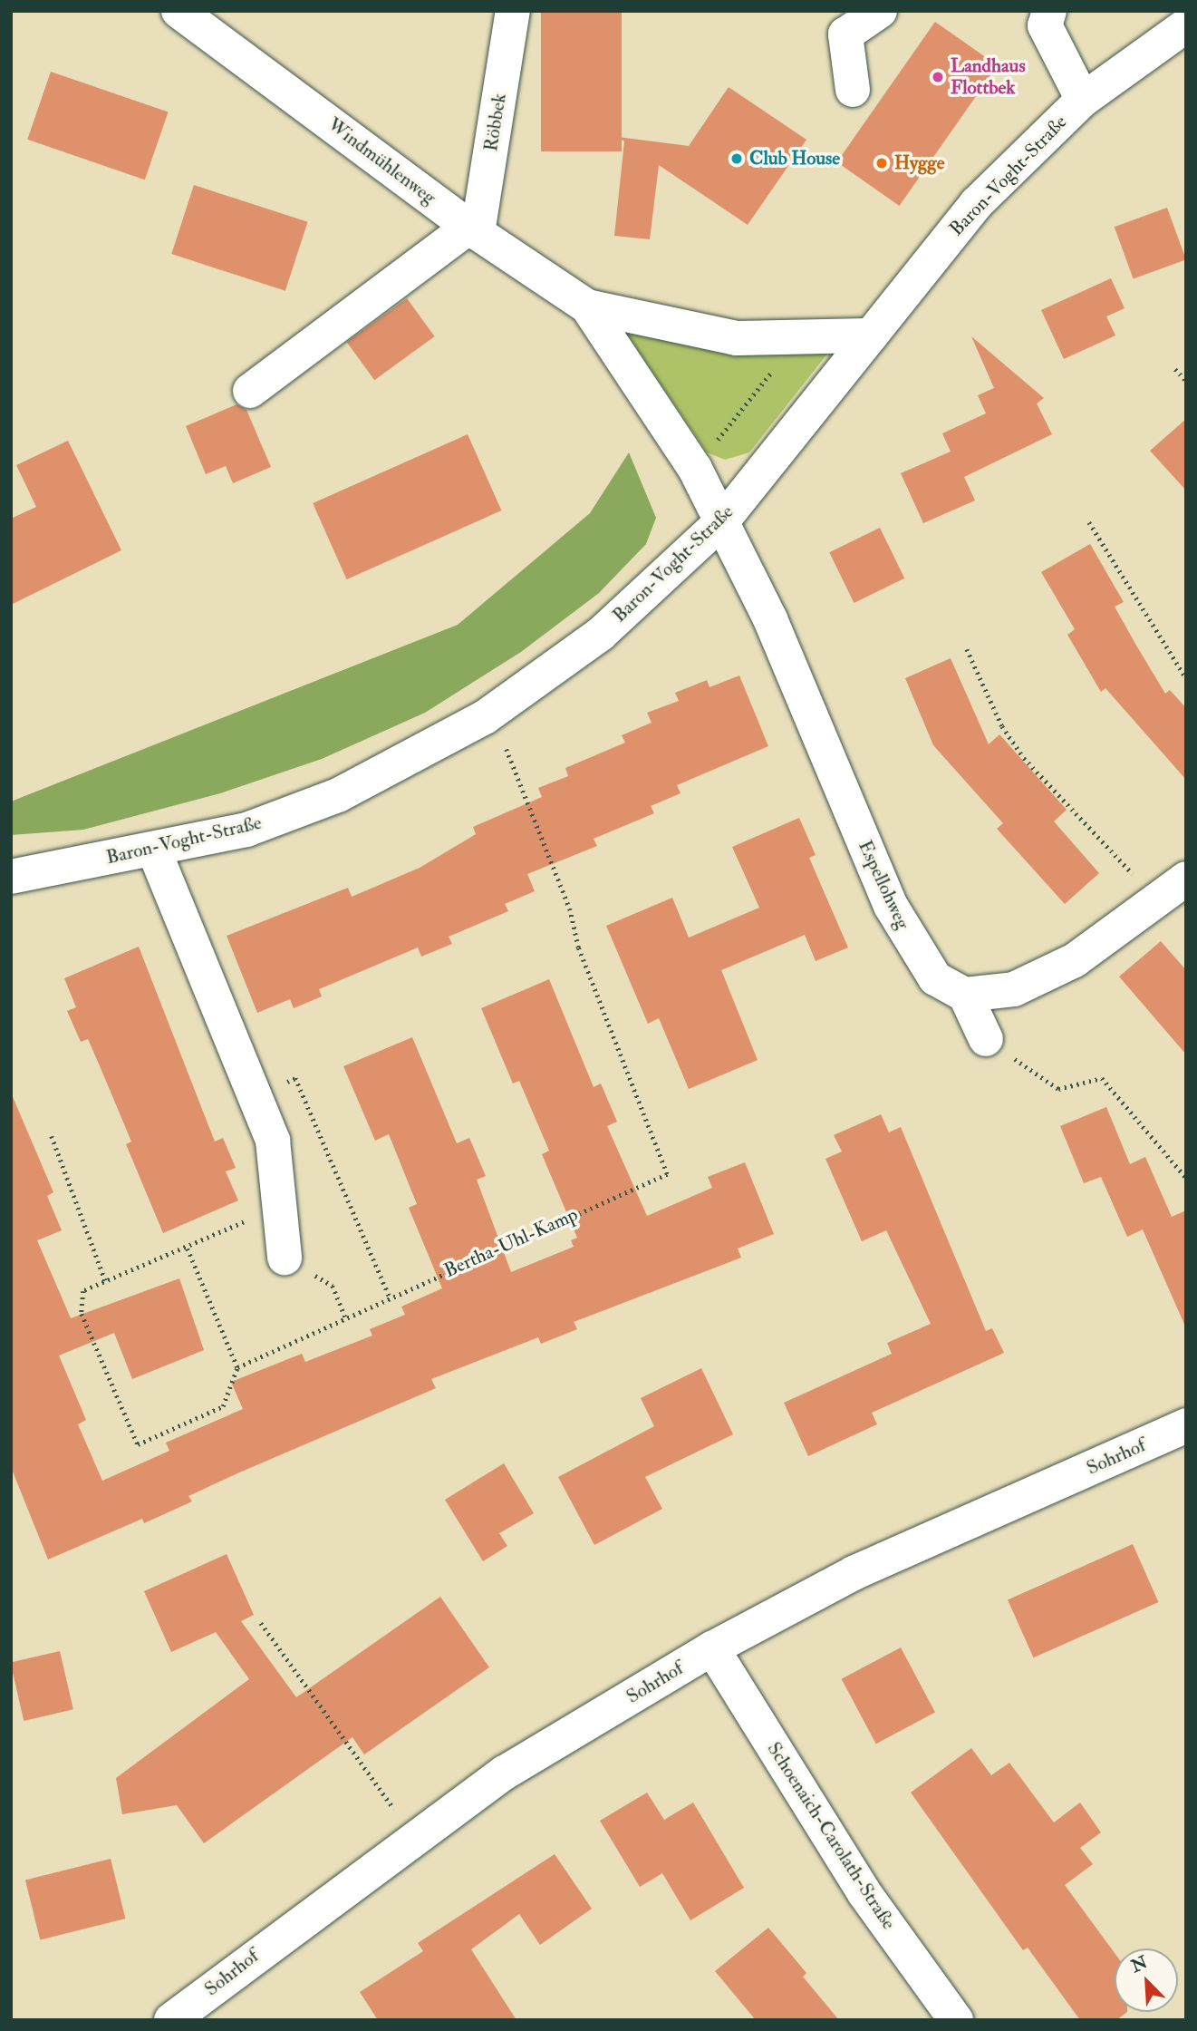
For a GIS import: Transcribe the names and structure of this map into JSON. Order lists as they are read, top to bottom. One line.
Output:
{"streets":{"street":["Röbbek","Windmühlenweg","Baron-Voght-Straße","Espellohweg","Sohrhof","Schoenaich-Carolath-Straße"],"path":["Bertha-Uhl-Kamp"]},"crossings":[["Röbbek","Windmühlenweg"],["Windmühlenweg","Baron-Voght-Straße"],["Windmühlenweg","Espellohweg"],["Baron-Voght-Straße","Espellohweg"],["Sohrhof","Schoenaich-Carolath-Straße"]],"places":["Landhaus Flottbek","Club House","Hygge"],"north":"top left"}
